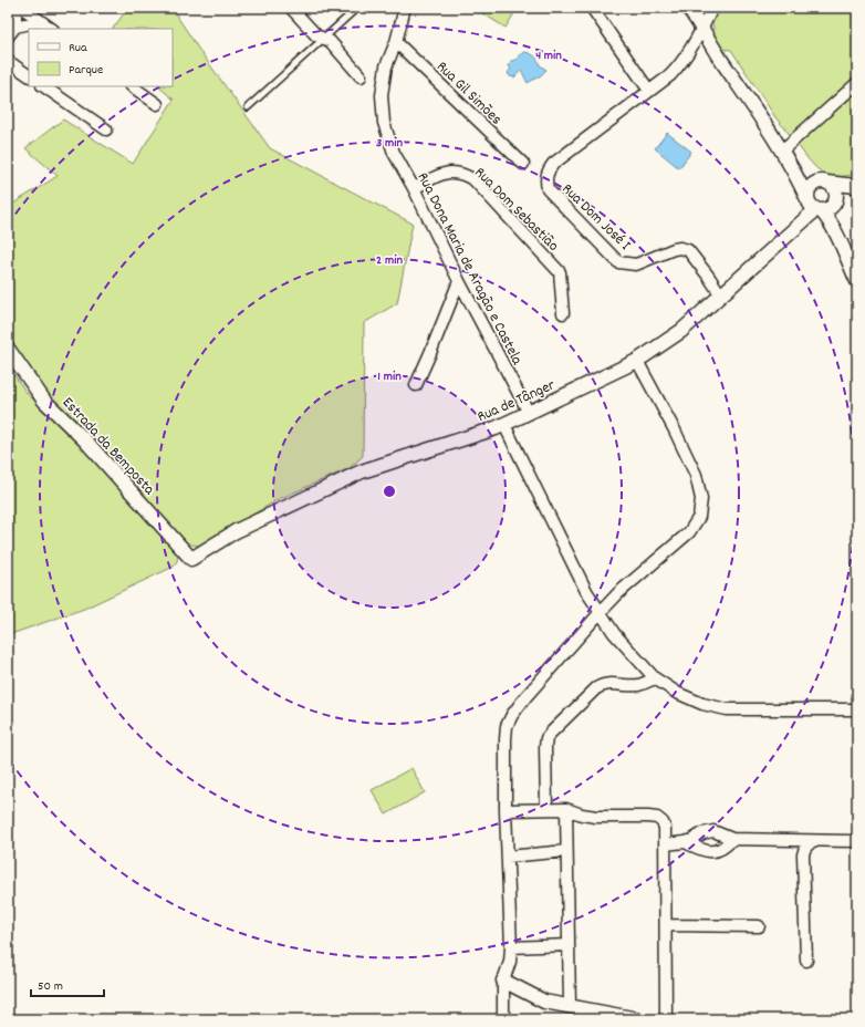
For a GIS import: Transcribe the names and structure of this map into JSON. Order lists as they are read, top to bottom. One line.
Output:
{"streets":{"street":["Rua Gil Simões","Rua Dom Sebastião","Rua Dom José I","Rua Dona Maria de Aragão e Castela","Rua de Tânger","Estrada da Bemposta"]},"crossings":[["Rua Gil Simões","Rua Dona Maria de Aragão e Castela"],["Rua Dom Sebastião","Rua Dona Maria de Aragão e Castela"],["Rua Dom José I","Rua de Tânger"],["Rua Dona Maria de Aragão e Castela","Rua de Tânger"],["Rua de Tânger","Estrada da Bemposta"]],"legend":["Rua","Parque"],"scale_bar":"50 m","rings":["4 min","3 min","2 min","1 min"]}
